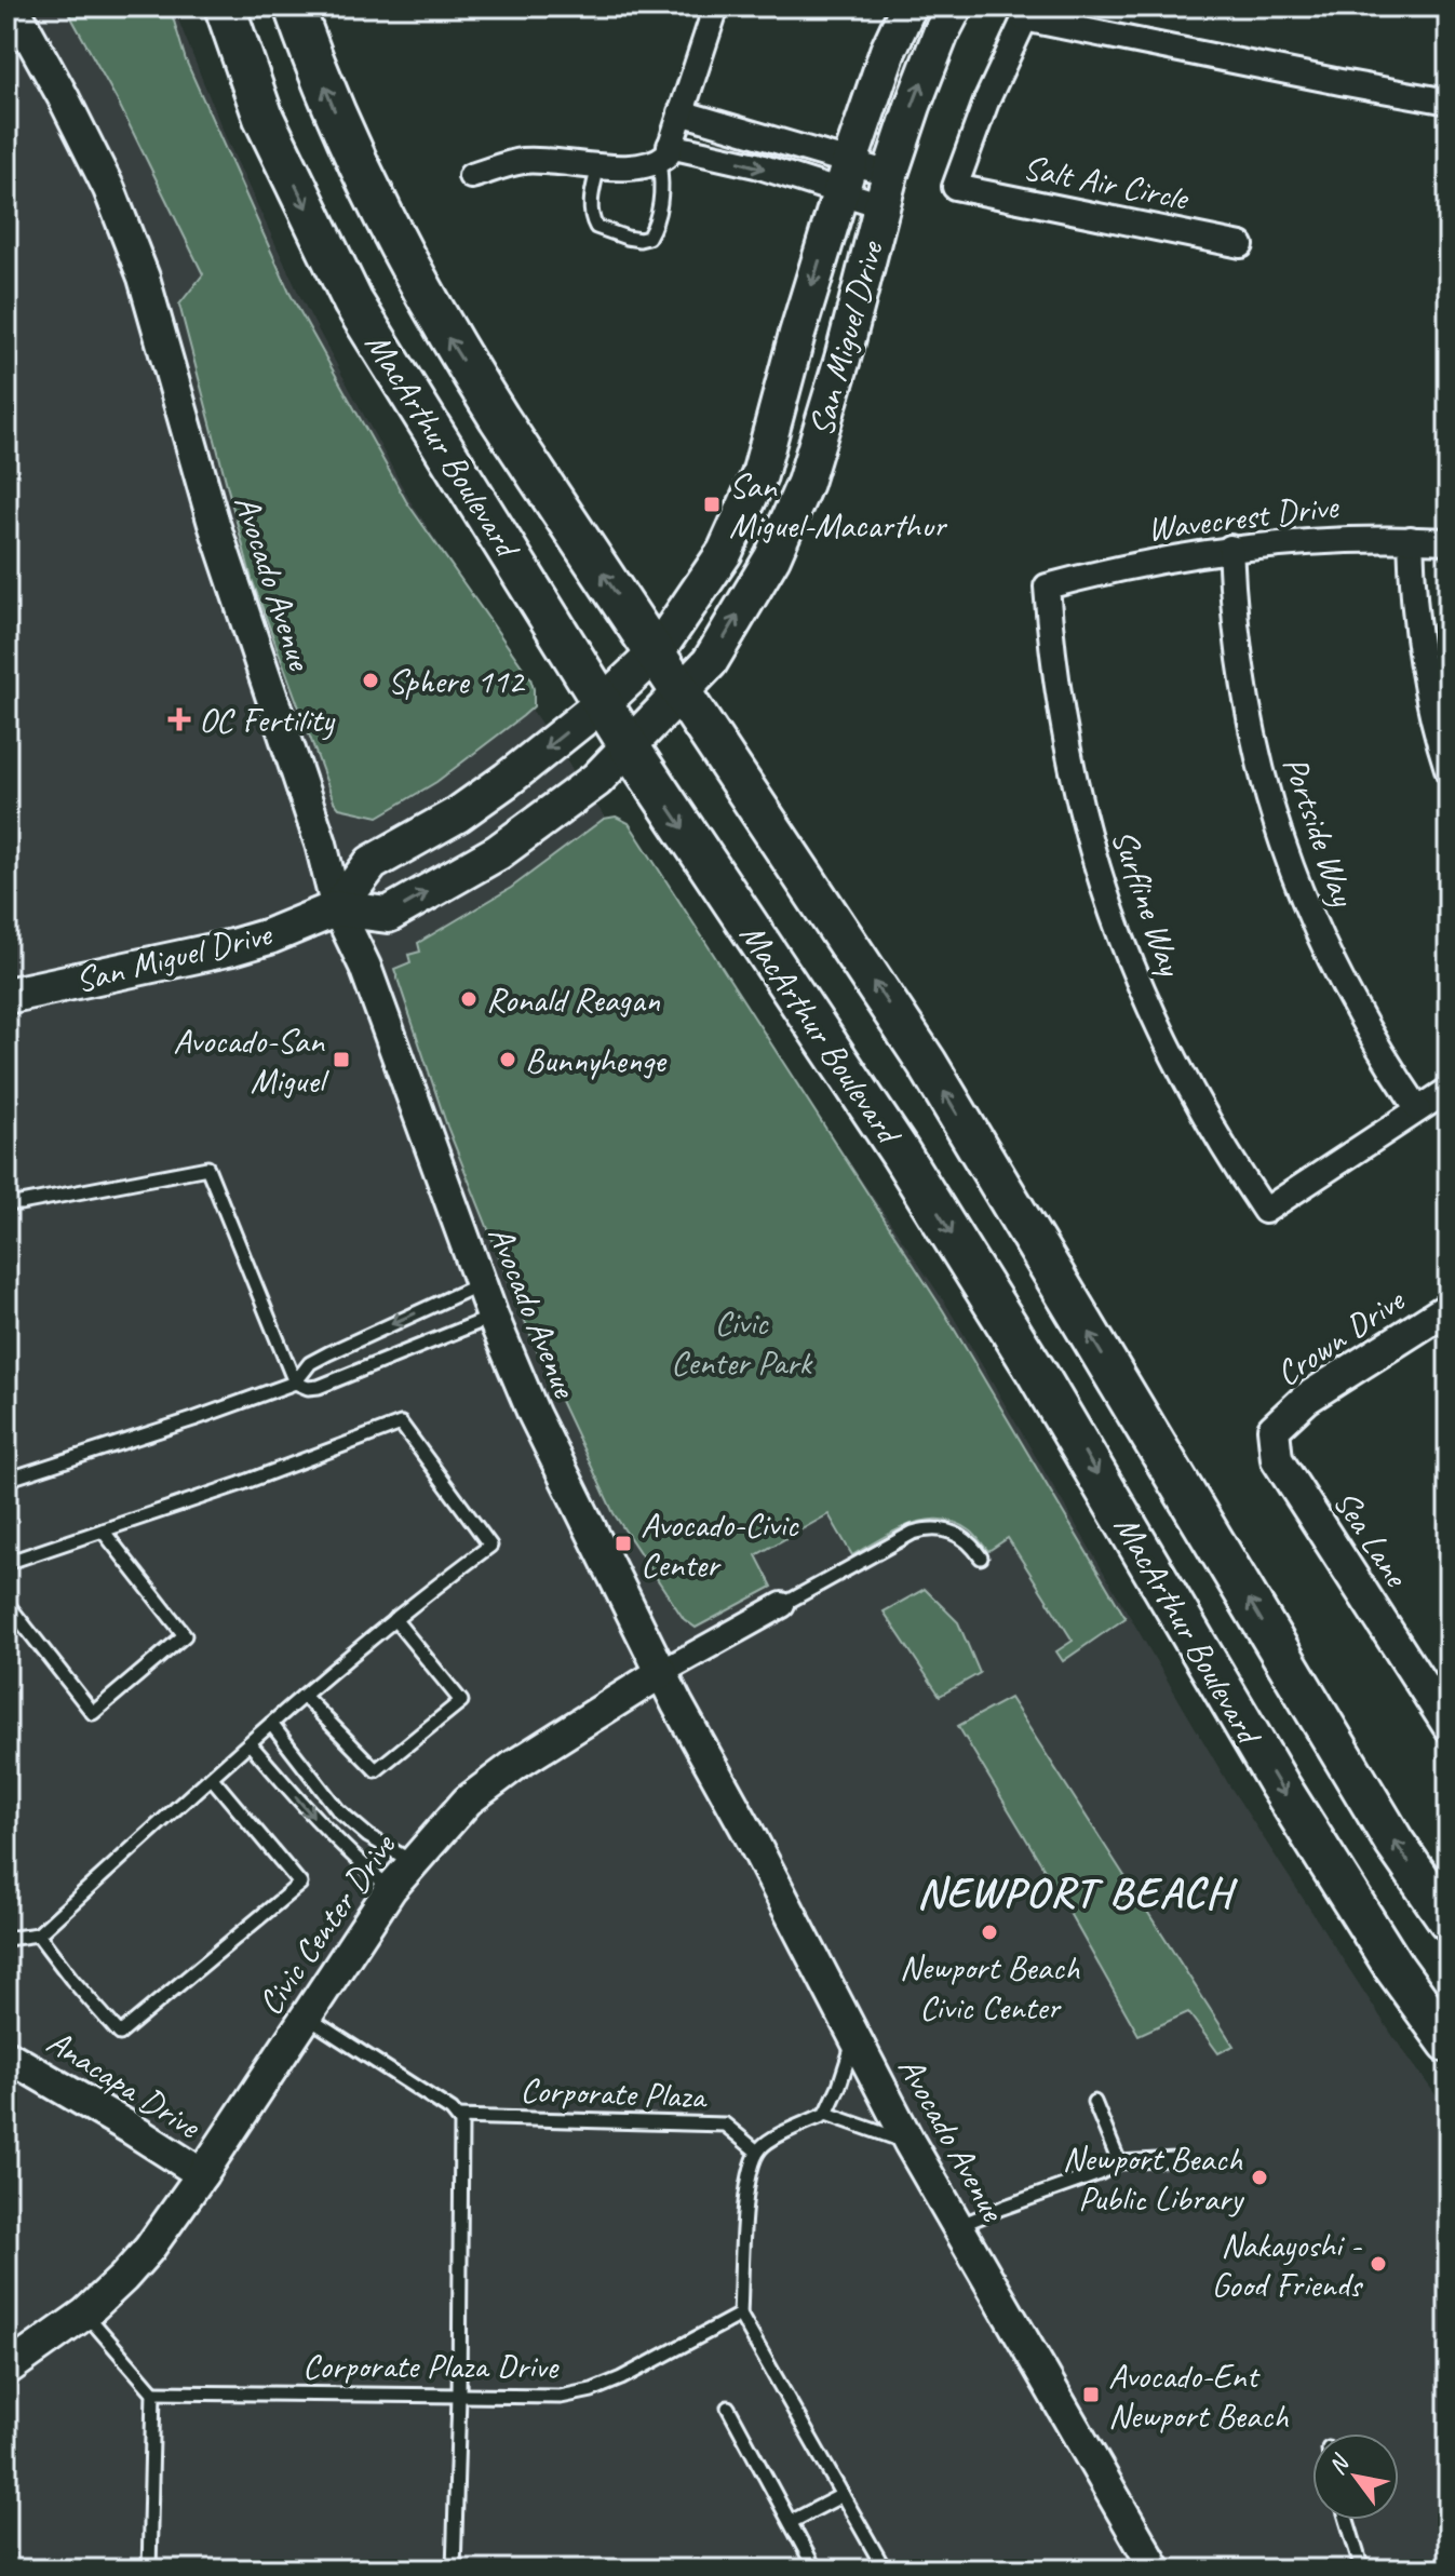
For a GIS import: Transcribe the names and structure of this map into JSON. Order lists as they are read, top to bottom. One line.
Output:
{"streets":{"main road":["San Miguel Drive","MacArthur Boulevard"],"street":["Salt Air Circle","Wavecrest Drive","Avocado Avenue","Portside Way","Surfline Way","Crown Drive","Sea Lane","Civic Center Drive","Anacapa Drive"],"lane":["Corporate Plaza","Corporate Plaza Drive"]},"crossings":[["San Miguel Drive","MacArthur Boulevard"],["San Miguel Drive","Avocado Avenue"],["Wavecrest Drive","Portside Way"],["Wavecrest Drive","Surfline Way"],["Avocado Avenue","Civic Center Drive"],["Portside Way","Surfline Way"],["Crown Drive","Sea Lane"],["Civic Center Drive","Anacapa Drive"]],"districts":["NEWPORT BEACH"],"parks":["Civic Center Park"],"places":{"transit":["San Miguel-Macarthur","Avocado-San Miguel","Avocado-Civic Center","Avocado-Ent Newport Beach"],"other":["Sphere 112","Ronald Reagan","Bunnyhenge","Newport Beach Civic Center","Newport Beach Public Library","Nakayoshi - Good Friends"],"health":["OC Fertility"]},"north":"top left"}
